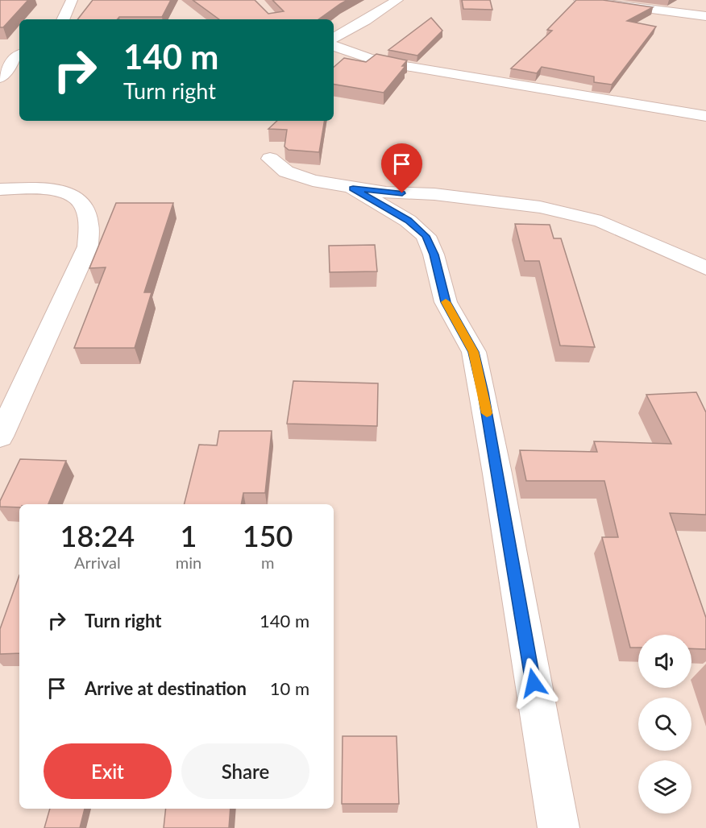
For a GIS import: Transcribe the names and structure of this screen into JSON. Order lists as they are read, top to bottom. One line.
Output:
{"page":{"turn":["140 m","Turn right"],"eta":["18:24","Arrival","1","min","150","m"],"list":[{"name":"Turn right","value":"140 m"},{"name":"Arrive at destination","value":"10 m"}],"buttons":["Exit","Share"]}}
